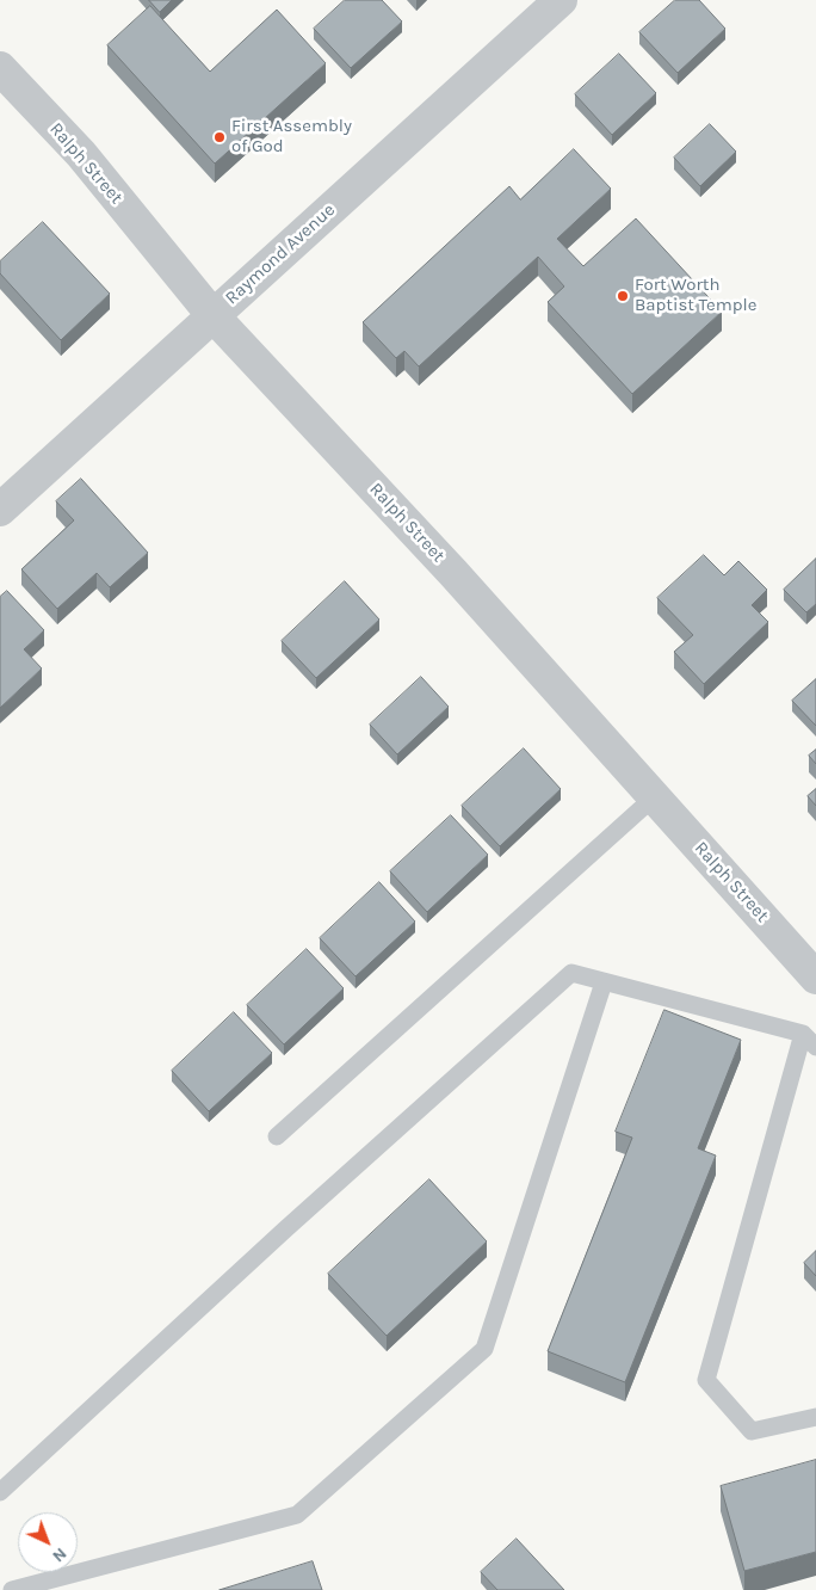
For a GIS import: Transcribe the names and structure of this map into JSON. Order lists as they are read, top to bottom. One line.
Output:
{"streets":{"street":["Ralph Street","Raymond Avenue"]},"crossings":[["Ralph Street","Raymond Avenue"]],"places":["First Assembly of God","Fort Worth Baptist Temple"],"north":"bottom right"}
